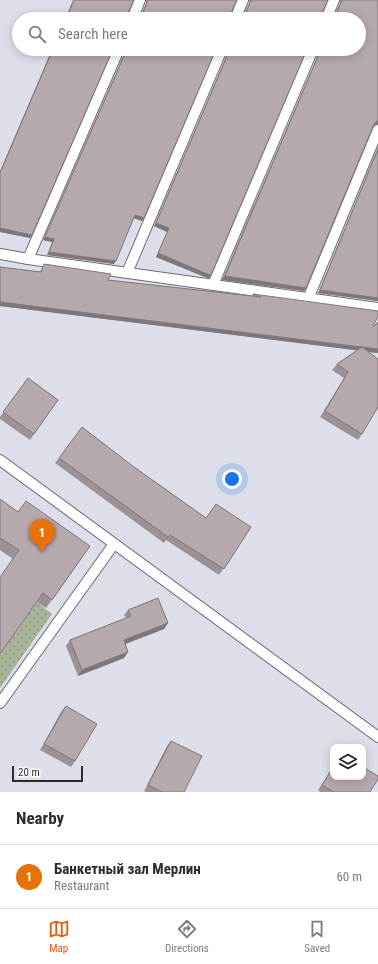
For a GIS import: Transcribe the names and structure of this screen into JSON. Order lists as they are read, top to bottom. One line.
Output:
{"scale_bar":"20 m","page":{"search":"Search here","pins":"1","scale":"20 m","heading":"Nearby","list":[{"mark":"1","name":"Банкетный зал Мерлин","note":"Restaurant","value":"60 m"}],"nav":["Map","Directions","Saved"]}}
